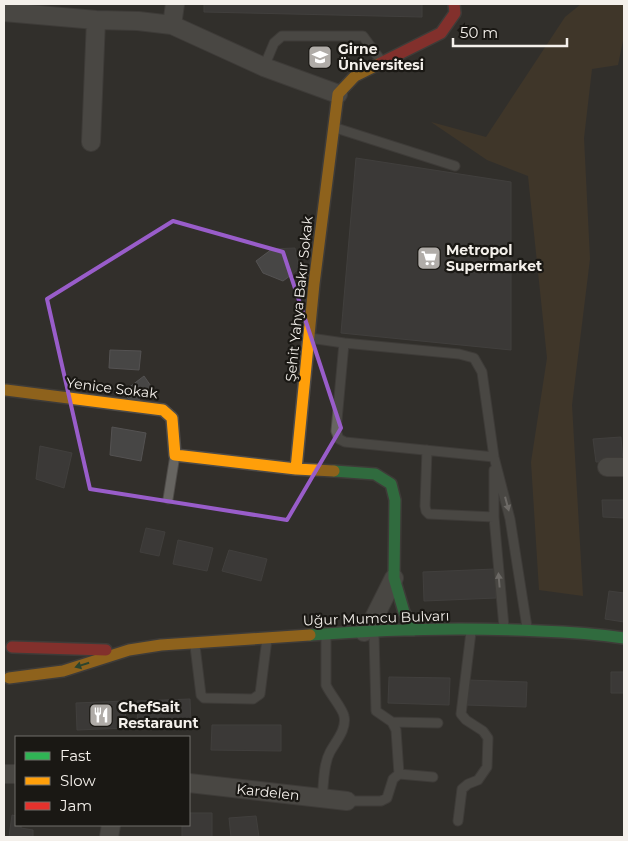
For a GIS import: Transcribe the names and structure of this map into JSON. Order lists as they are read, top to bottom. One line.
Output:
{"streets":{"street":["Şehit Yahya Bakır Sokak","Yenice Sokak","Uğur Mumcu Bulvarı","Kardelen"]},"places":{"school or university":["Girne Üniversitesi"],"supermarket":["Metropol Supermarket"],"restaurant":["ChefSait Restaraunt"]},"legend":["Fast","Slow","Jam"],"scale_bar":"50 m"}
